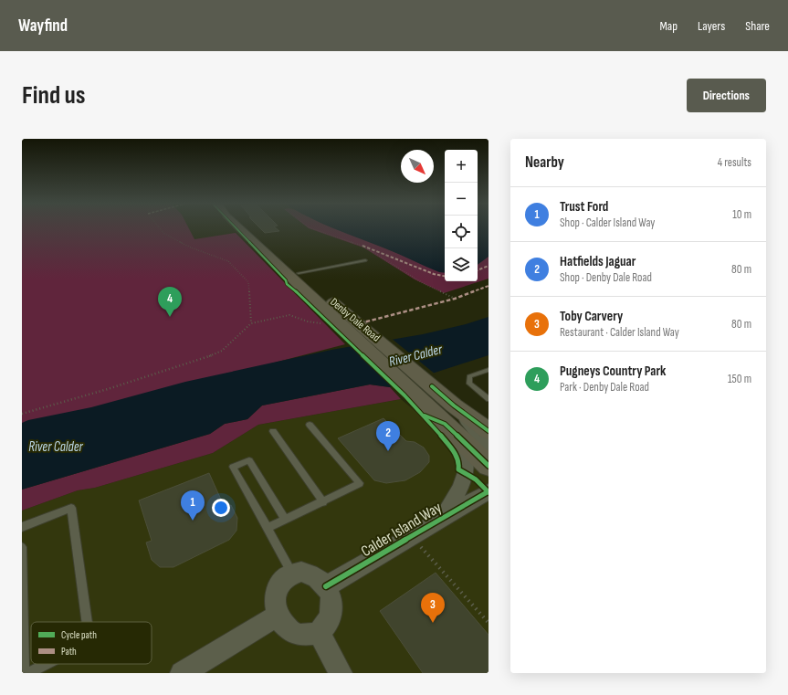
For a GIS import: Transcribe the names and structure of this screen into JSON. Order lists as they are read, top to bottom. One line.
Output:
{"streets":{"main road":["Denby Dale Road"],"street":["Calder Island Way"]},"water":["River Calder"],"legend":["Cycle path","Path"],"north":"bottom right","page":{"header":"Wayfind","nav":["Map","Layers","Share"],"buttons":"Directions","title":"Find us","heading":["Nearby","4 results"],"map_buttons":["+","−"],"list":[{"mark":"1","name":"Trust Ford","note":"Shop · Calder Island Way","value":"10 m"},{"mark":"2","name":"Hatfields Jaguar","note":"Shop · Denby Dale Road","value":"80 m"},{"mark":"3","name":"Toby Carvery","note":"Restaurant · Calder Island Way","value":"80 m"},{"mark":"4","name":"Pugneys Country Park","note":"Park · Denby Dale Road","value":"150 m"}],"pins":["4","2","1","3"]}}
